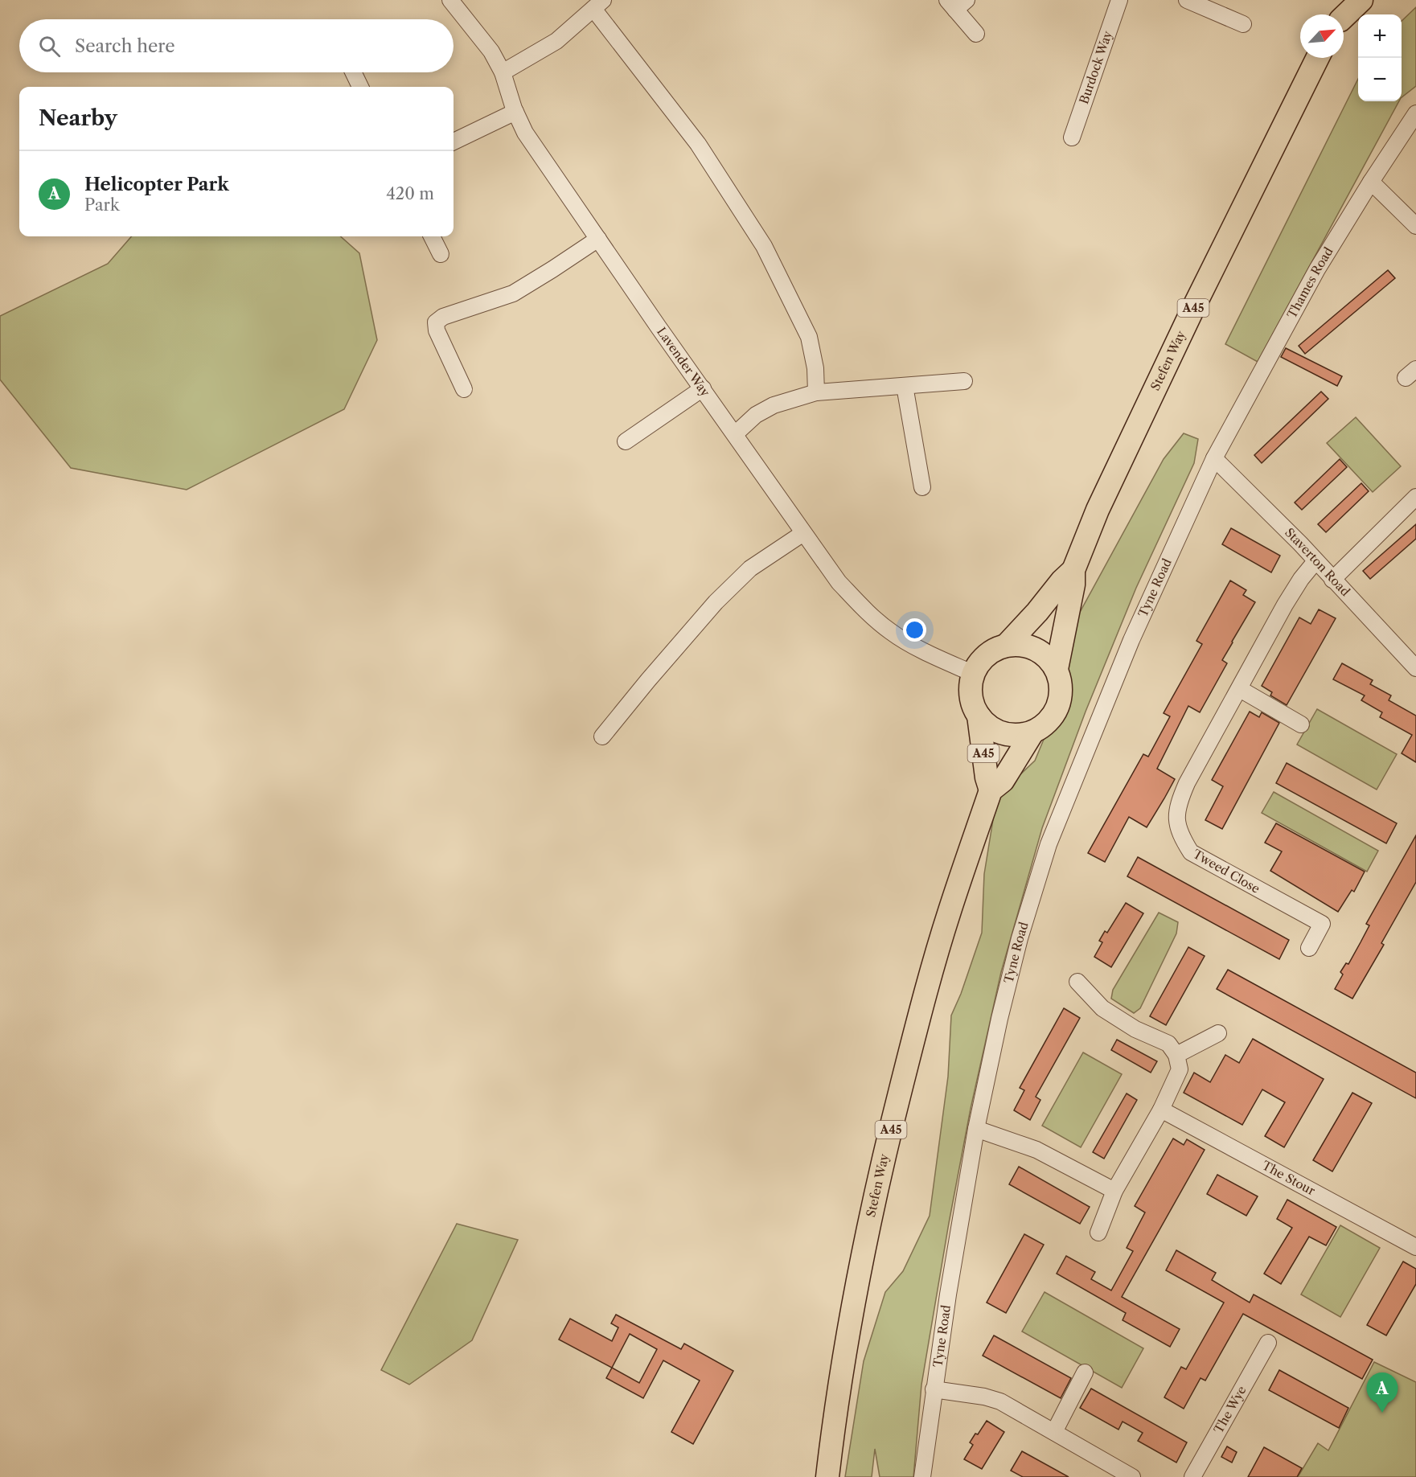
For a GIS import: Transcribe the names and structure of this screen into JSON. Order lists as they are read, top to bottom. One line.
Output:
{"streets":{"highway":["A45","Stefen Way"],"street":["Burdock Way","Thames Road","Lavender Way","Staverton Road","Tyne Road","Tweed Close","The Stour","The Wye"]},"crossings":[["Thames Road","Staverton Road"],["Thames Road","Tyne Road"],["A45","Stefen Way"],["A45","Lavender Way"],["Stefen Way","Lavender Way"],["Staverton Road","Tyne Road"],["Staverton Road","Tweed Close"]],"north":"top right","page":{"map_buttons":["+","−"],"search":"Search here","heading":"Nearby","list":[{"mark":"A","name":"Helicopter Park","note":"Park","value":"420 m"}],"pins":"A"}}
